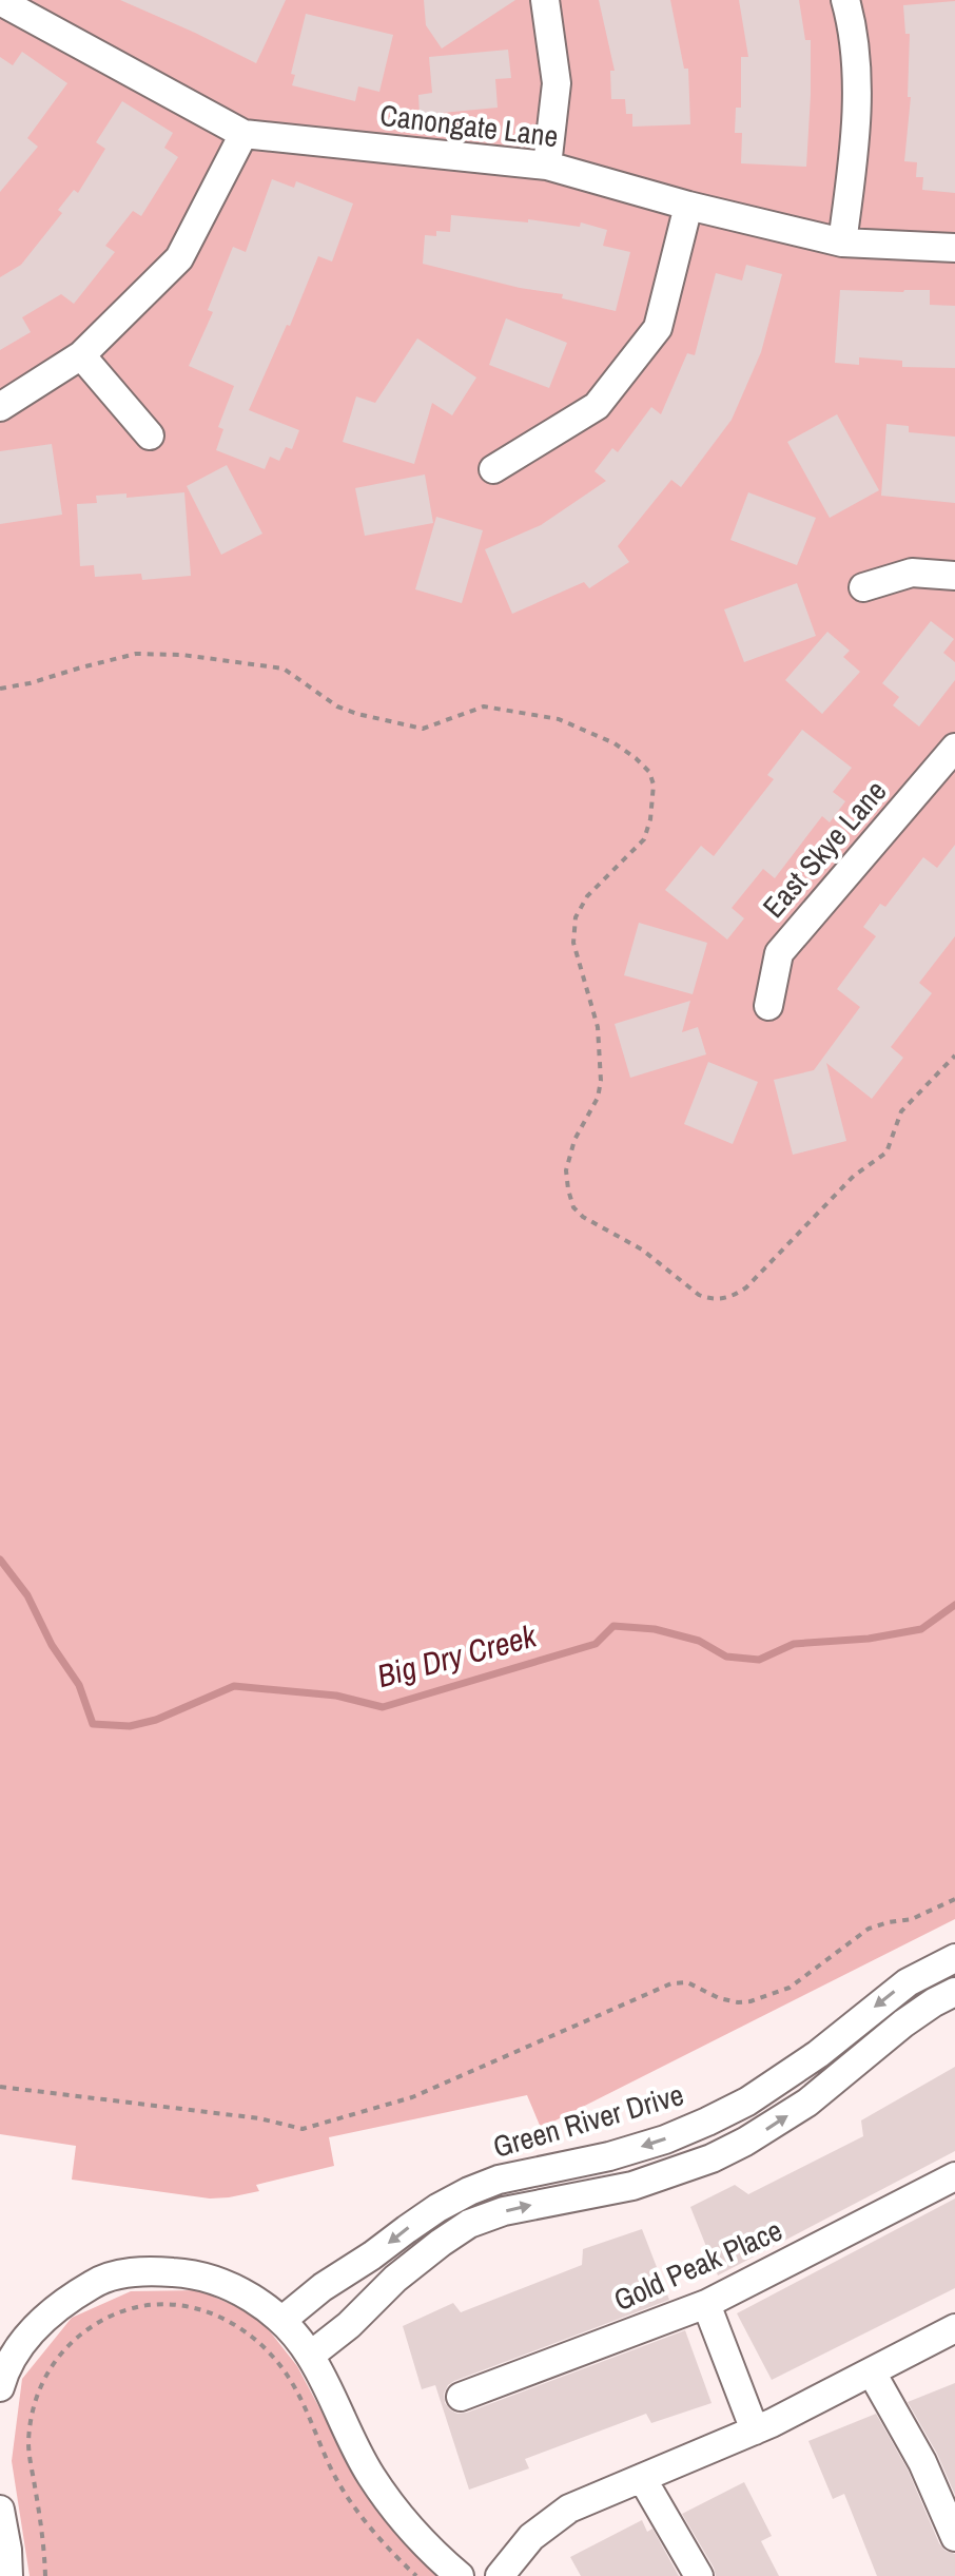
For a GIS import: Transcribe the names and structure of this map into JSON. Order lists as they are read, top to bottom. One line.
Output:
{"streets":{"street":["Canongate Lane","East Skye Lane","Green River Drive","Gold Peak Place"]},"water":["Big Dry Creek"]}
